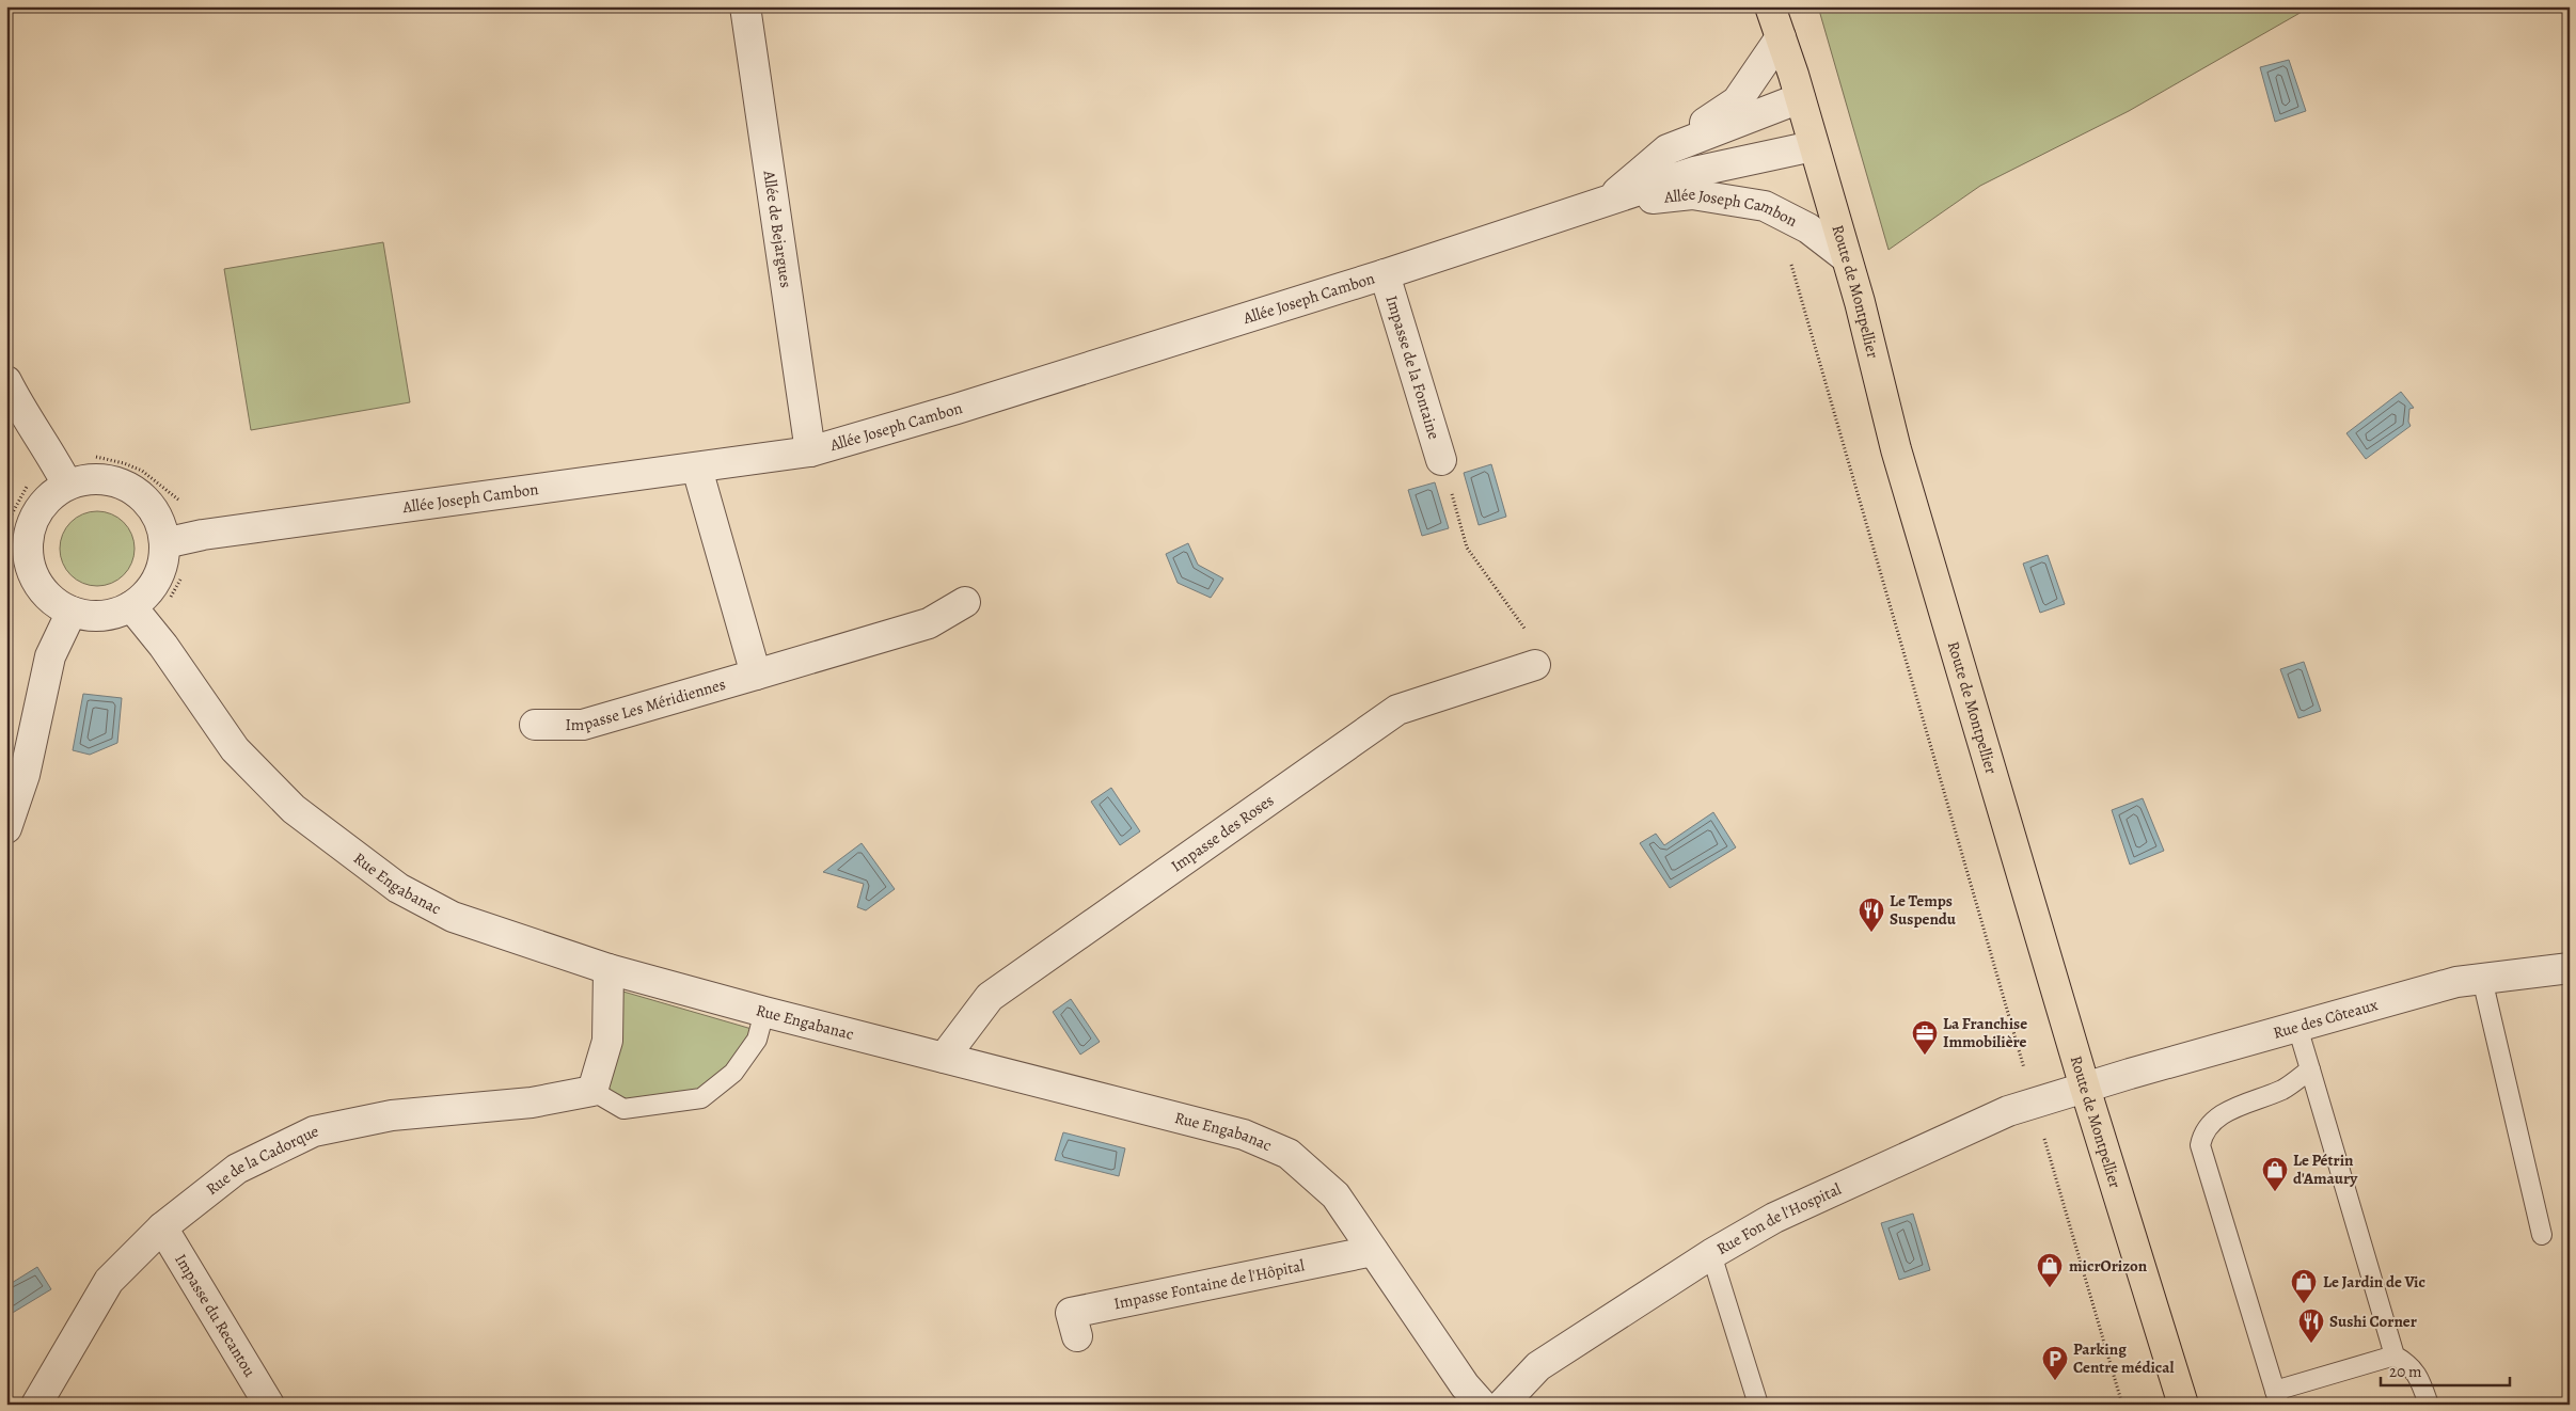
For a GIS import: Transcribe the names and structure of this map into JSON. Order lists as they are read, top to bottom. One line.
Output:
{"streets":{"main road":["Route de Montpellier"],"street":["Allée Joseph Cambon","Allée de Bejargues","Impasse de la Fontaine","Impasse Les Méridiennes","Impasse des Roses","Rue Engabanac","Rue des Côteaux","Rue de la Cadorque","Rue Fon de l'Hospital","Impasse Fontaine de l'Hôpital","Impasse du Recantou"]},"crossings":[["Allée Joseph Cambon","Allée de Bejargues"],["Allée Joseph Cambon","Route de Montpellier"],["Allée Joseph Cambon","Impasse de la Fontaine"],["Allée Joseph Cambon","Rue Engabanac"],["Route de Montpellier","Rue des Côteaux"],["Route de Montpellier","Rue Fon de l'Hospital"],["Impasse des Roses","Rue Engabanac"],["Rue Engabanac","Impasse Fontaine de l'Hôpital"],["Rue des Côteaux","Rue Fon de l'Hospital"],["Rue de la Cadorque","Impasse du Recantou"]],"places":{"restaurant":["Le Temps Suspendu","Sushi Corner"],"office":["La Franchise Immobilière"],"shop":["Le Pétrin d'Amaury","micrOrizon","Le Jardin de Vic"],"parking":["Parking Centre médical"]},"scale_bar":"20 m"}
